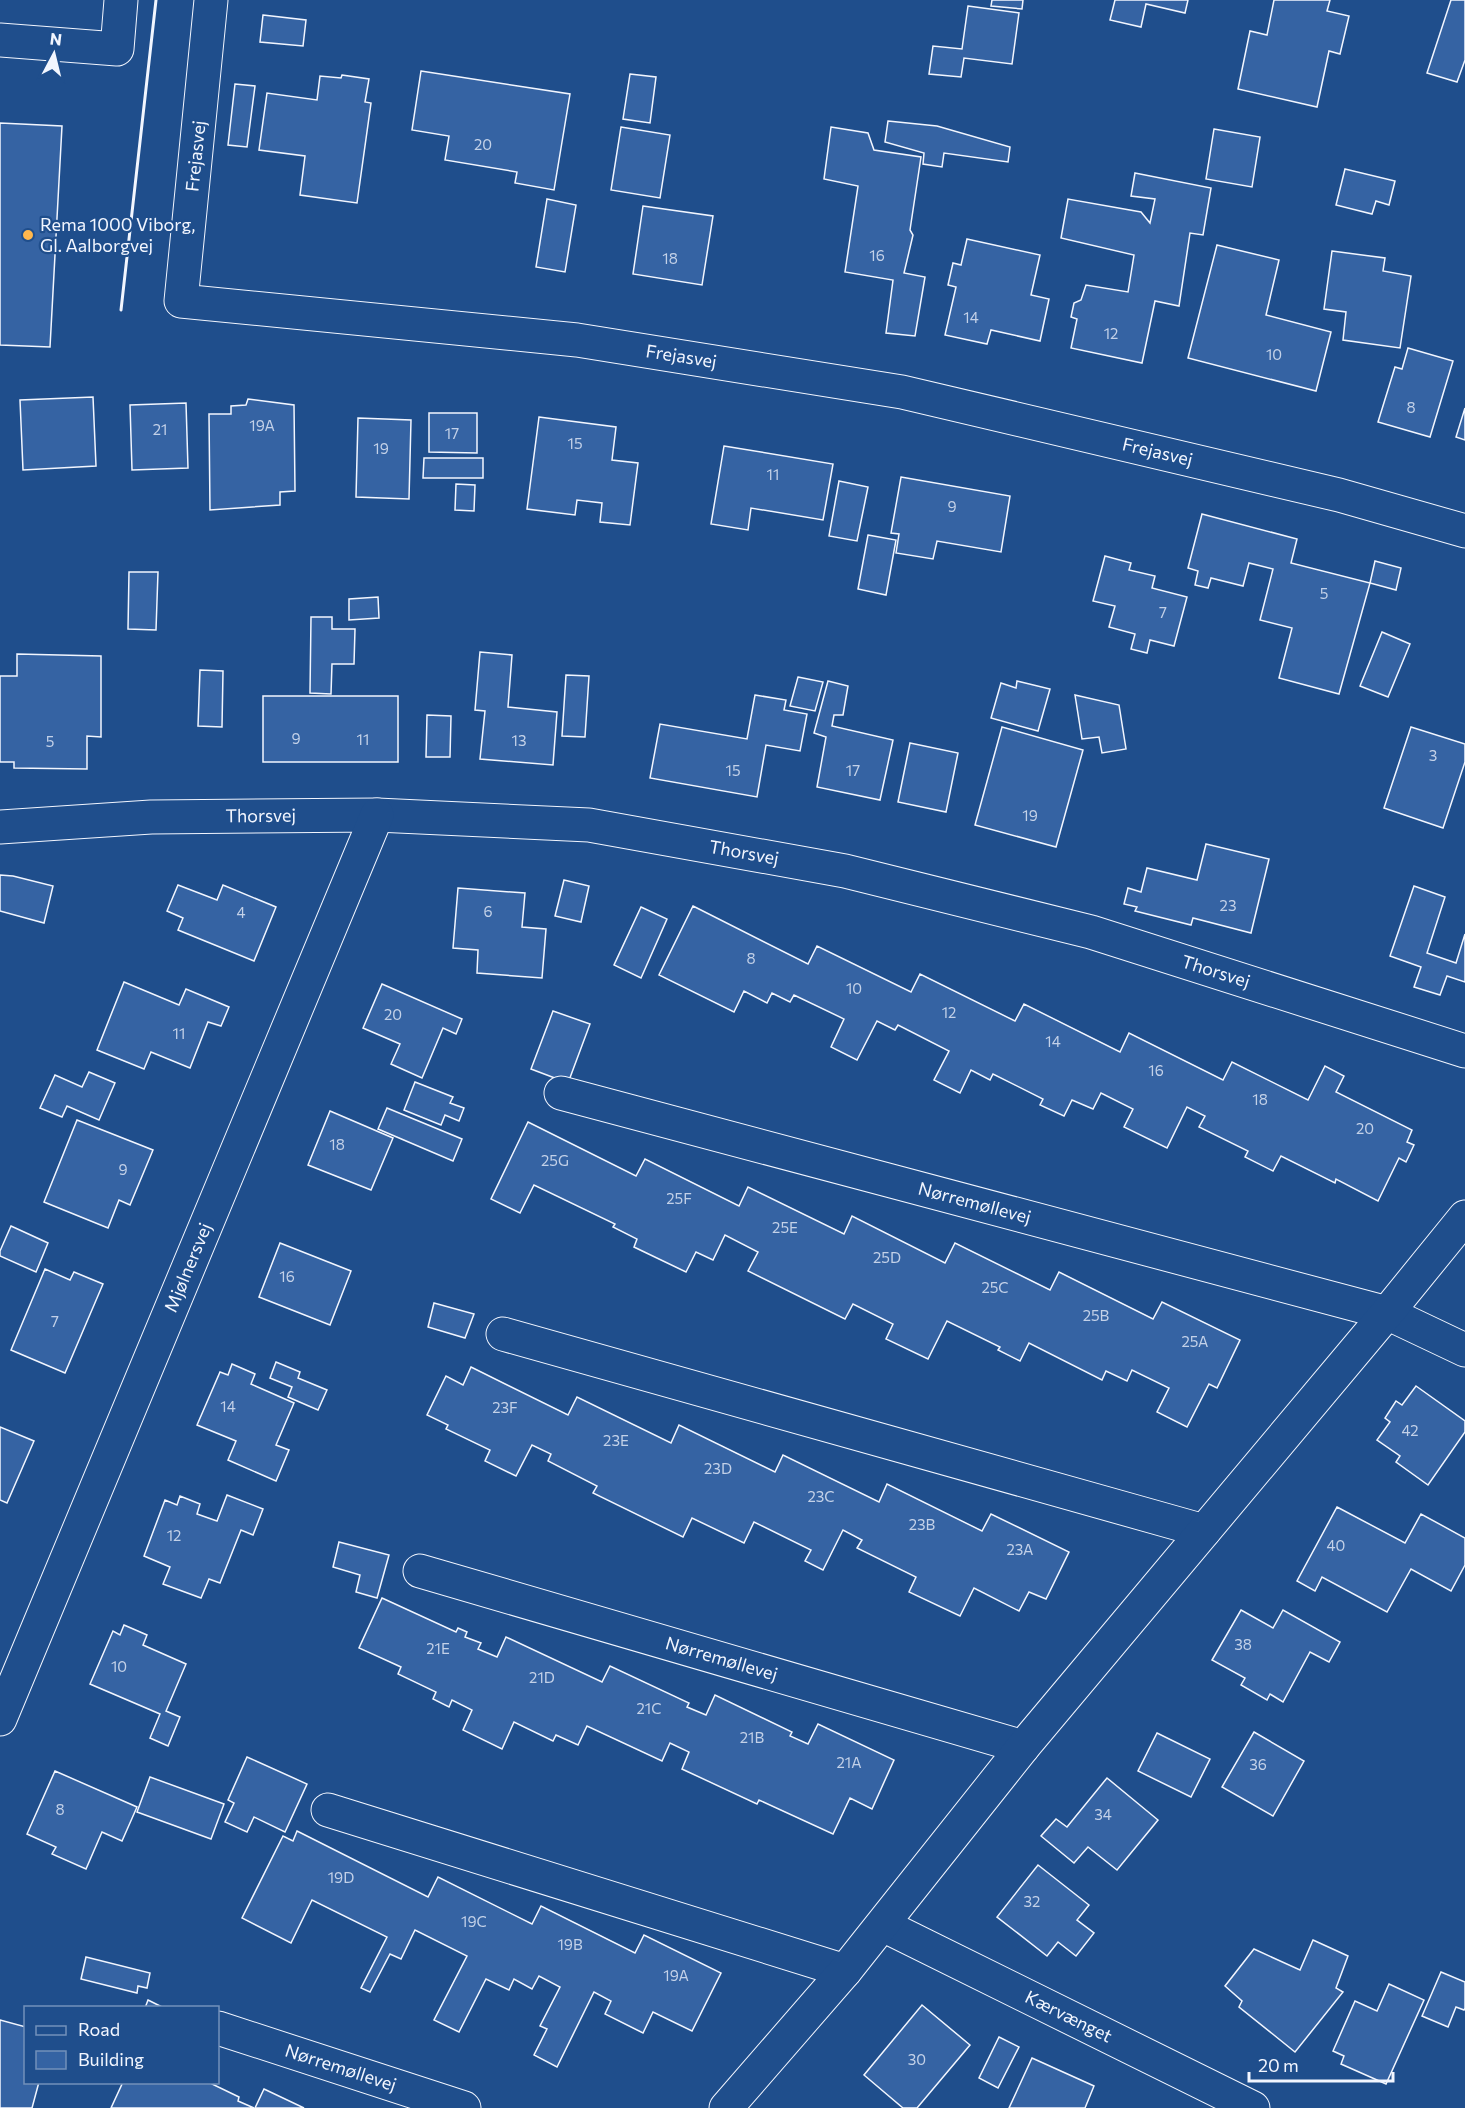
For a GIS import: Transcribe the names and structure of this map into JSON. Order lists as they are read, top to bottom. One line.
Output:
{"streets":{"street":["Frejasvej","Thorsvej","Nørremøllevej","Mjølnersvej","Kærvænget"]},"crossings":[["Thorsvej","Mjølnersvej"]],"places":["Rema 1000 Viborg, Gl. Aalborgvej"],"house_numbers":["20","16","18","14","12","10","8","19A","21","17","15","19","11","9","5","7","9","11","13","5","3","15","17","19","23","6","4","8","10","12","20","11","14","16","18","20","18","25G","9","25F","25E","25D","16","25C","25B","7","25A","14","23F","42","23E","23D","23C","23B","12","40","23A","38","21E","10","21D","21C","21B","21A","36","8","34","19D","32","19C","19B","19A","30"],"legend":["Road","Building"],"scale_bar":"20 m","north":"top"}
